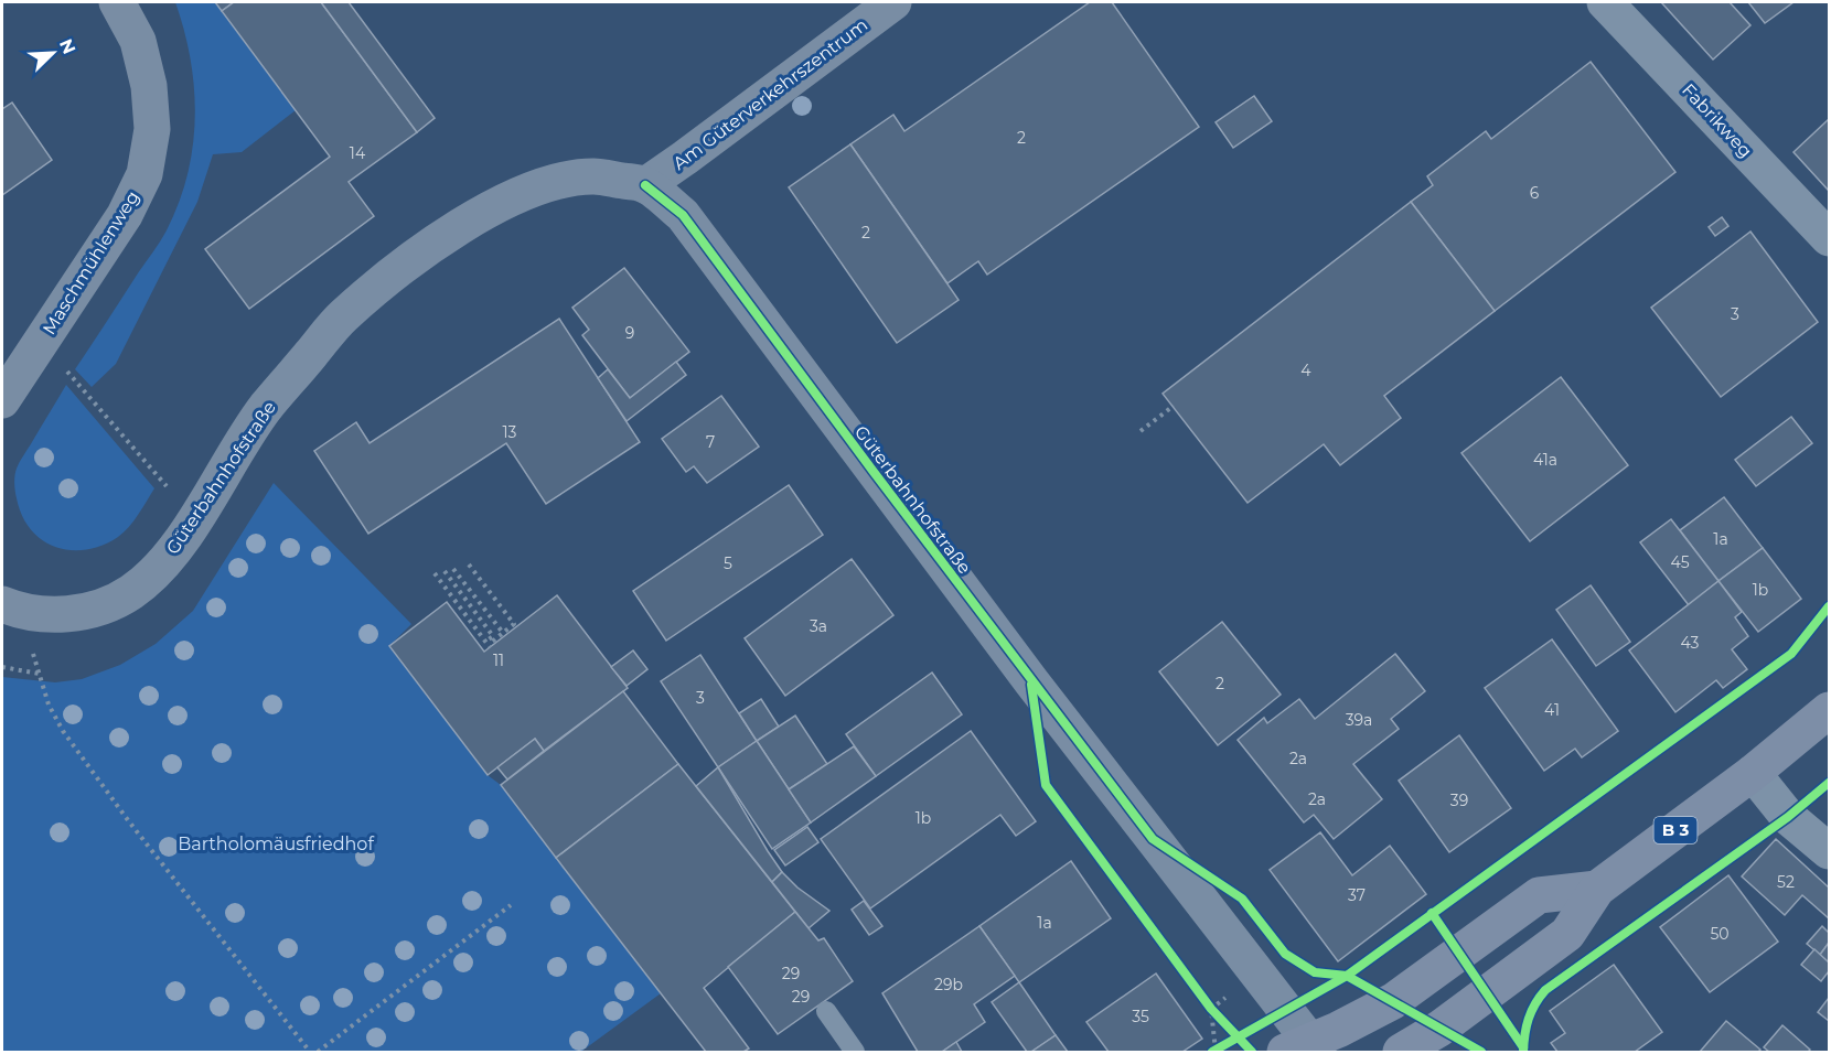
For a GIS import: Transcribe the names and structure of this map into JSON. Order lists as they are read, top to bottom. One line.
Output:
{"streets":{"main road":["B 3"],"street":["Am Güterverkehrszentrum","Fabrikweg","Maschmühlenweg","Güterbahnhofstraße"]},"crossings":[["Am Güterverkehrszentrum","Güterbahnhofstraße"]],"parks":["Bartholomäusfriedhof"],"house_numbers":["2","14","6","2","3","9","4","13","7","41a","1a","45","5","1b","3a","43","11","2","3","41","39a","2a","2a","39","1b","52","37","1a","50","29","29b","29","35"],"north":"top right"}
